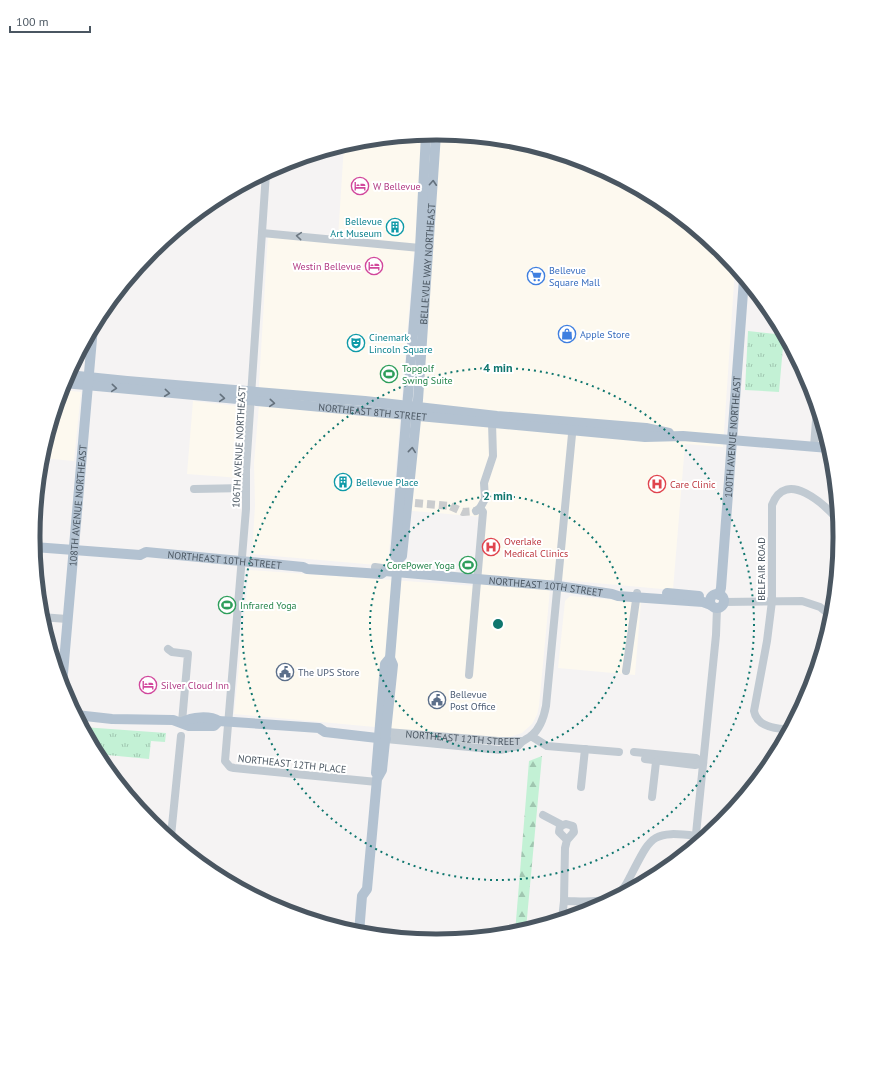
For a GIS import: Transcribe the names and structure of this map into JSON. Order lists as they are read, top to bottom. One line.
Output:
{"streets":{"main road":["BELLEVUE WAY NORTHEAST","NORTHEAST 8TH STREET","100TH AVENUE NORTHEAST","108TH AVENUE NORTHEAST","NORTHEAST 10TH STREET","NORTHEAST 12TH STREET"],"street":["106TH AVENUE NORTHEAST","BELFAIR ROAD","NORTHEAST 12TH PLACE"]},"crossings":[["BELLEVUE WAY NORTHEAST","NORTHEAST 8TH STREET"],["BELLEVUE WAY NORTHEAST","NORTHEAST 10TH STREET"],["BELLEVUE WAY NORTHEAST","NORTHEAST 12TH STREET"],["BELLEVUE WAY NORTHEAST","NORTHEAST 12TH PLACE"],["NORTHEAST 8TH STREET","100TH AVENUE NORTHEAST"],["NORTHEAST 8TH STREET","106TH AVENUE NORTHEAST"],["NORTHEAST 8TH STREET","108TH AVENUE NORTHEAST"],["100TH AVENUE NORTHEAST","NORTHEAST 10TH STREET"],["106TH AVENUE NORTHEAST","NORTHEAST 10TH STREET"],["106TH AVENUE NORTHEAST","NORTHEAST 12TH STREET"],["106TH AVENUE NORTHEAST","NORTHEAST 12TH PLACE"],["108TH AVENUE NORTHEAST","NORTHEAST 10TH STREET"],["NORTHEAST 12TH STREET","NORTHEAST 12TH PLACE"]],"places":{"hotel":["W Bellevue","Westin Bellevue","Silver Cloud Inn"],"building":["Bellevue Art Museum","Bellevue Place"],"supermarket":["Bellevue Square Mall"],"shop":["Apple Store"],"theatre":["Cinemark Lincoln Square"],"sports":["Topgolf Swing Suite","CorePower Yoga","Infrared Yoga"],"hospital":["Care Clinic","Overlake Medical Clinics"],"public building":["The UPS Store","Bellevue Post Office"]},"scale_bar":"100 m","rings":["4 min","2 min"]}
